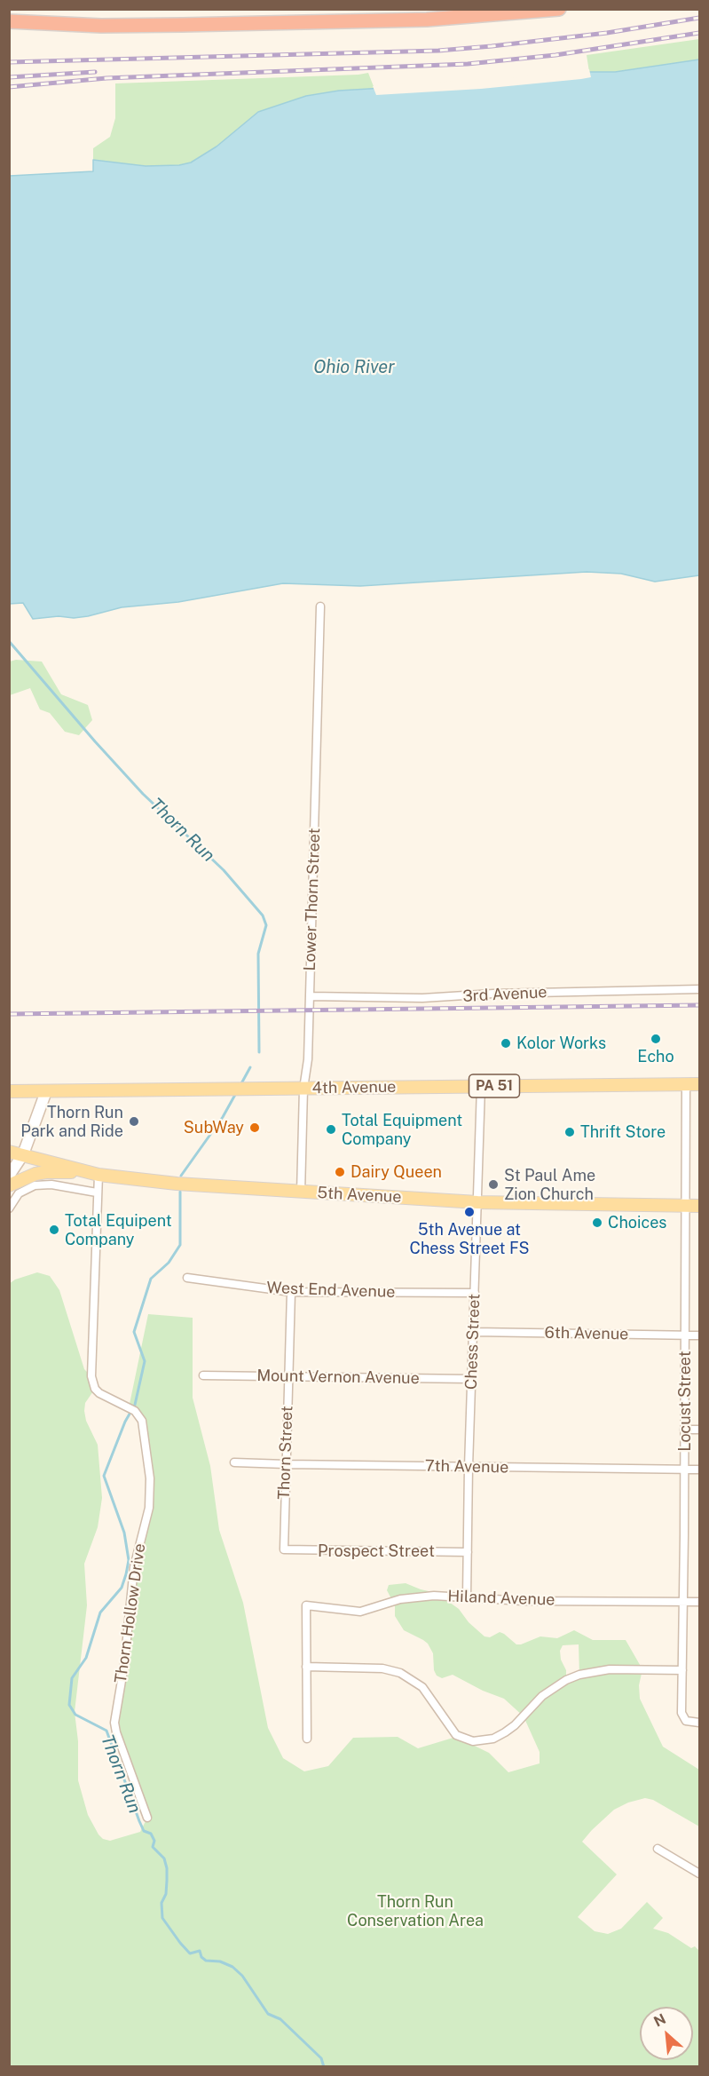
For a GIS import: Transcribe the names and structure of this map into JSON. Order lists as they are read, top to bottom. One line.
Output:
{"streets":{"main road":["PA 51","4th Avenue","5th Avenue"],"street":["Lower Thorn Street","3rd Avenue","West End Avenue","6th Avenue","Chess Street","Mount Vernon Avenue","Locust Street","Thorn Street","7th Avenue","Prospect Street","Hiland Avenue","Thorn Hollow Drive"]},"crossings":[["Lower Thorn Street","3rd Avenue"],["Lower Thorn Street","4th Avenue"],["Lower Thorn Street","5th Avenue"],["4th Avenue","Chess Street"],["4th Avenue","Locust Street"],["5th Avenue","Chess Street"],["5th Avenue","Locust Street"],["5th Avenue","Thorn Hollow Drive"],["West End Avenue","Chess Street"],["West End Avenue","Thorn Street"],["6th Avenue","Chess Street"],["6th Avenue","Locust Street"],["Chess Street","Mount Vernon Avenue"],["Chess Street","7th Avenue"],["Chess Street","Prospect Street"],["Chess Street","Hiland Avenue"],["Mount Vernon Avenue","Thorn Street"],["Locust Street","7th Avenue"],["Locust Street","Hiland Avenue"],["Thorn Street","7th Avenue"],["Thorn Street","Prospect Street"]],"water":["Ohio River","Thorn Run"],"parks":["Thorn Run Conservation Area"],"places":["Echo","Kolor Works","Thorn Run Park and Ride","SubWay","Total Equipment Company","Thrift Store","Dairy Queen","St Paul Ame Zion Church","5th Avenue at Chess Street FS","Choices","Total Equipent Company"],"north":"top left"}
